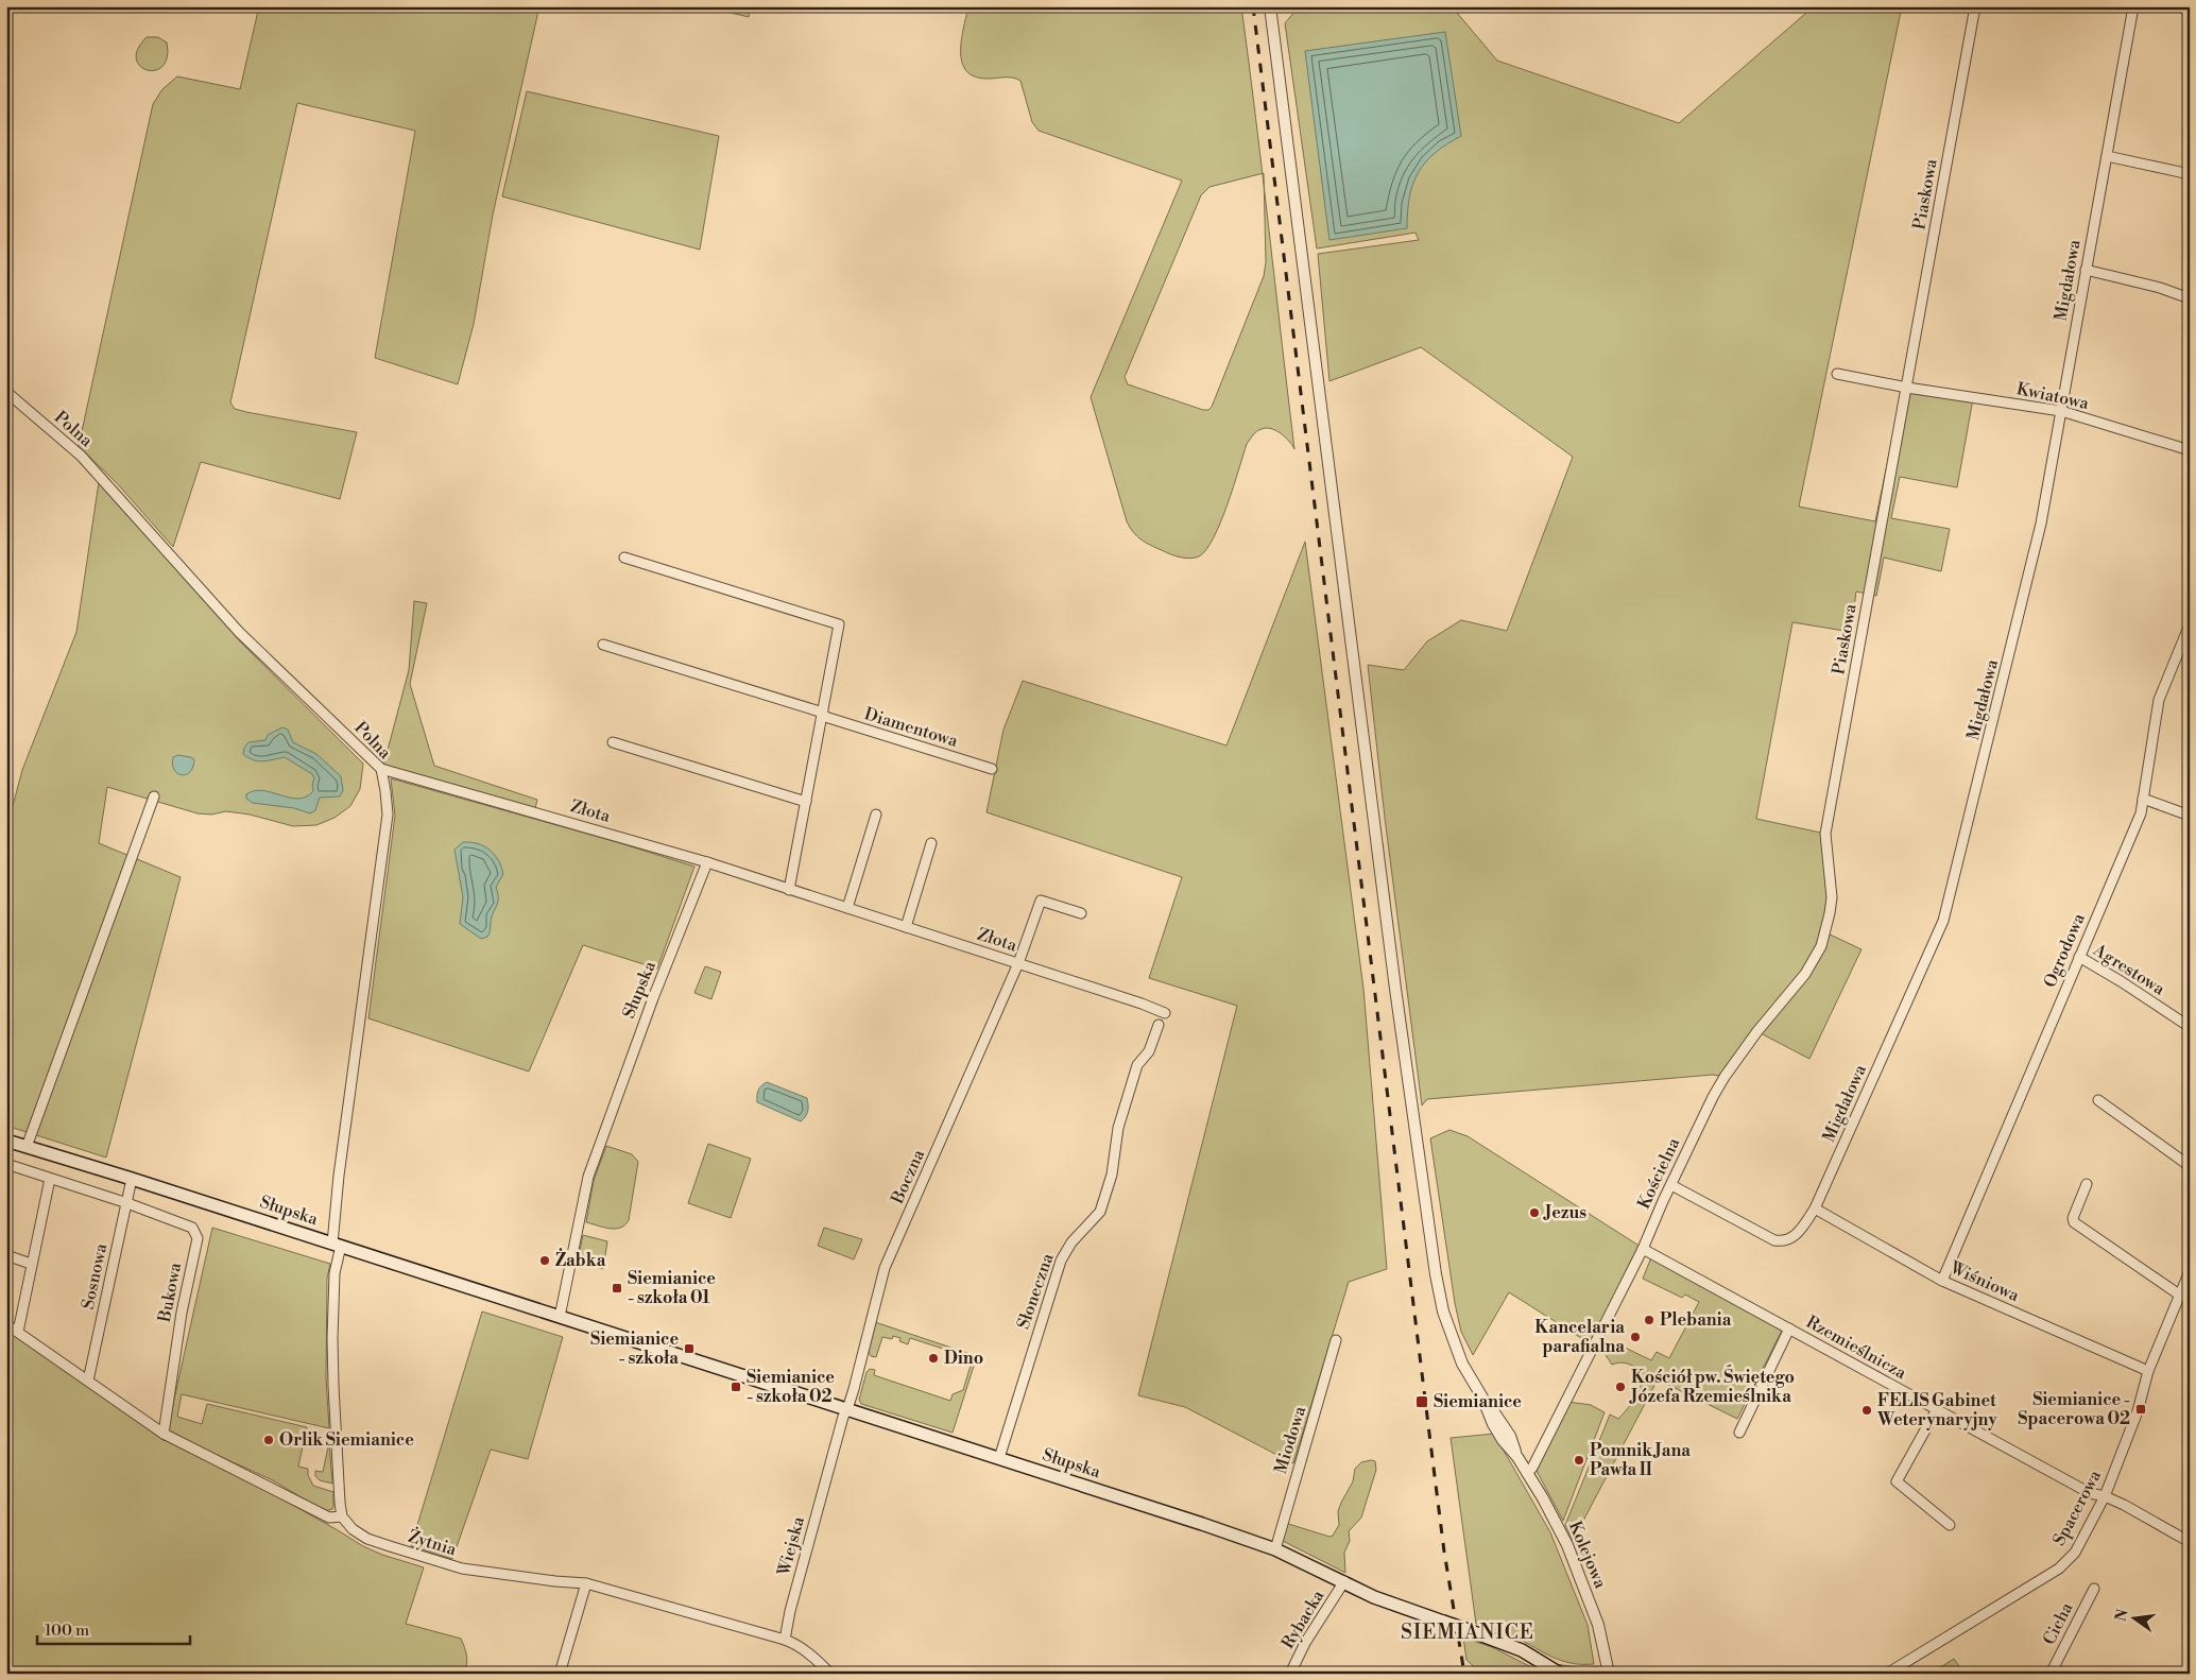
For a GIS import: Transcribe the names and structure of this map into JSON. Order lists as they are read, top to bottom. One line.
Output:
{"streets":{"main road":["Słupska"],"street":["Piaskowa","Migdałowa","Kwiatowa","Polna","Diamentowa","Złota","Ogrodowa","Agrestowa","Kościelna","Boczna","Sosnowa","Wiśniowa","Słoneczna","Bukowa","Rzemieślnicza","Miodowa","Spacerowa","Żytnia","Wiejska","Kolejowa","Rybacka","Cicha"]},"crossings":[["Piaskowa","Kwiatowa"],["Piaskowa","Kościelna"],["Migdałowa","Kwiatowa"],["Migdałowa","Kościelna"],["Migdałowa","Wiśniowa"],["Polna","Złota"],["Polna","Słupska"],["Złota","Słupska"],["Złota","Boczna"],["Ogrodowa","Agrestowa"],["Ogrodowa","Wiśniowa"],["Słupska","Boczna"],["Słupska","Sosnowa"],["Słupska","Słoneczna"],["Słupska","Miodowa"],["Słupska","Wiejska"],["Słupska","Rybacka"],["Kościelna","Rzemieślnicza"],["Kościelna","Kolejowa"],["Boczna","Wiejska"],["Sosnowa","Bukowa"],["Wiśniowa","Spacerowa"],["Rzemieślnicza","Spacerowa"],["Żytnia","Wiejska"]],"districts":["SIEMIANICE"],"places":{"other":["Jezus","Żabka","Plebania","Kancelaria parafialna","Dino","Kościół pw. Świętego Józefa Rzemieślnika","FELIS Gabinet Weterynaryjny","Orlik Siemianice","Pomnik Jana Pawła II"],"transit":["Siemianice - szkoła 01","Siemianice - szkoła","Siemianice - szkoła 02","Siemianice","Siemianice - Spacerowa 02"]},"scale_bar":"100 m","north":"left"}
